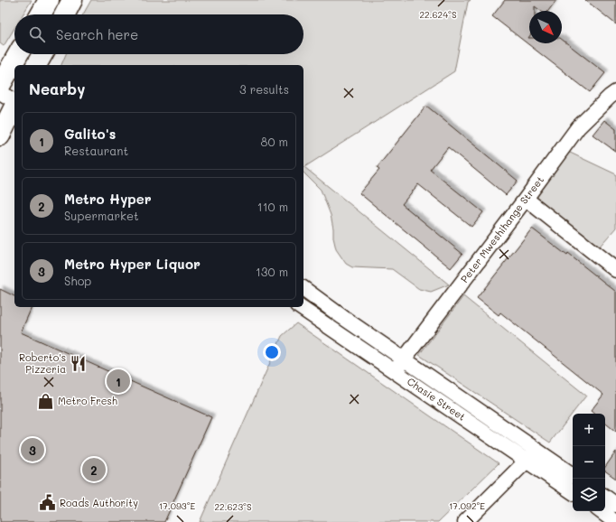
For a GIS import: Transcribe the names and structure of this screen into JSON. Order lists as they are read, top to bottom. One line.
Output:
{"streets":{"street":["Peter Mweshihange Street","Chasie Street"]},"crossings":[["Peter Mweshihange Street","Chasie Street"]],"places":{"restaurant":["Roberto's Pizzeria"],"shop":["Metro Fresh"],"public building":["Roads Authority"]},"north":"bottom right","page":{"search":"Search here","heading":["Nearby","3 results"],"list":[{"mark":"1","name":"Galito's","note":"Restaurant","value":"80 m"},{"mark":"2","name":"Metro Hyper","note":"Supermarket","value":"110 m"},{"mark":"3","name":"Metro Hyper Liquor","note":"Shop","value":"130 m"}],"pins":["1","3","2"],"map_buttons":["+","−"]},"coordinates":["22.624°S","17.093°E","17.092°E","22.623°S"]}
